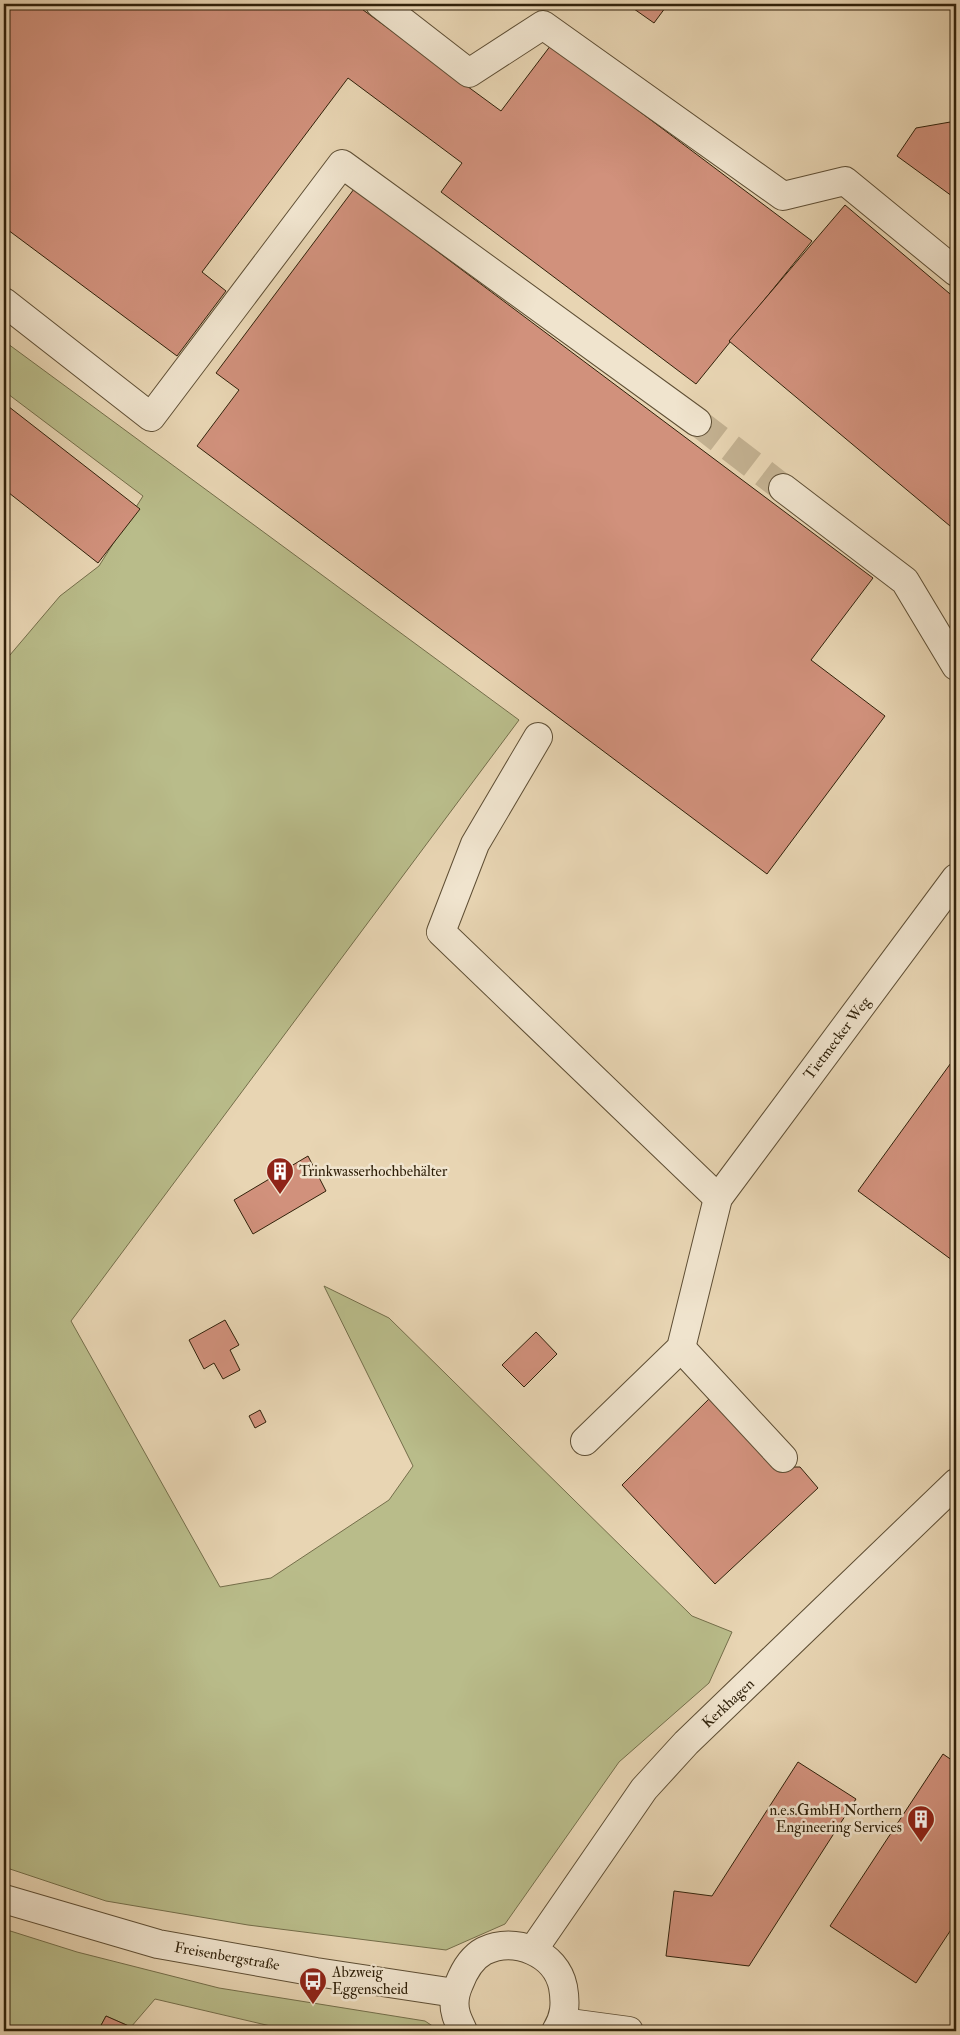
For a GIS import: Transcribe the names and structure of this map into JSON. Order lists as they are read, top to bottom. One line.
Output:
{"streets":{"street":["Tietmecker Weg","Kerkhagen","Freisenbergstraße"]},"places":{"building":["Trinkwasserhochbehälter","n.e.s.GmbH Northern Engineering Services"],"bus stop":["Abzweig Eggenscheid"]}}
